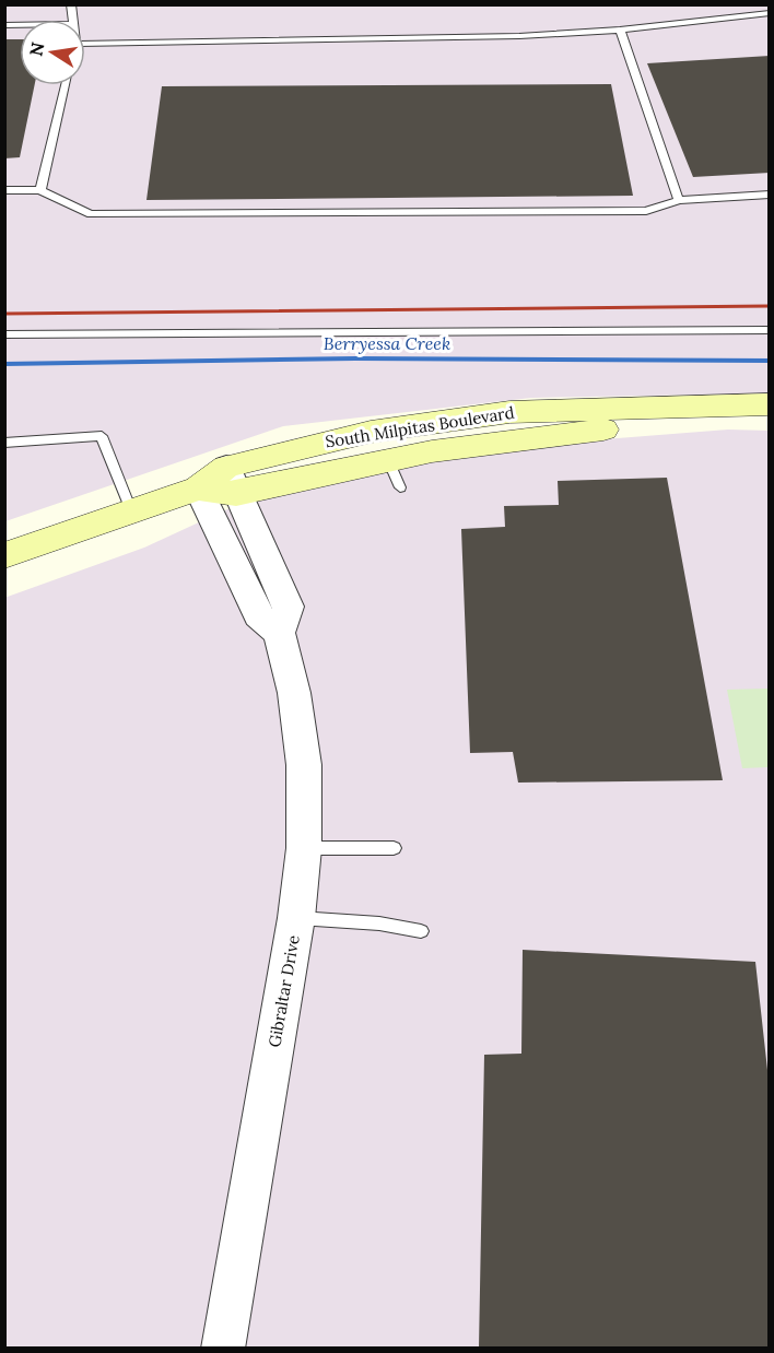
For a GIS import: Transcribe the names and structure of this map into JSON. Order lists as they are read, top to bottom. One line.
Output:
{"streets":{"main road":["South Milpitas Boulevard"],"street":["Gibraltar Drive"]},"crossings":[["South Milpitas Boulevard","Gibraltar Drive"]],"water":["Berryessa Creek"],"north":"left"}
